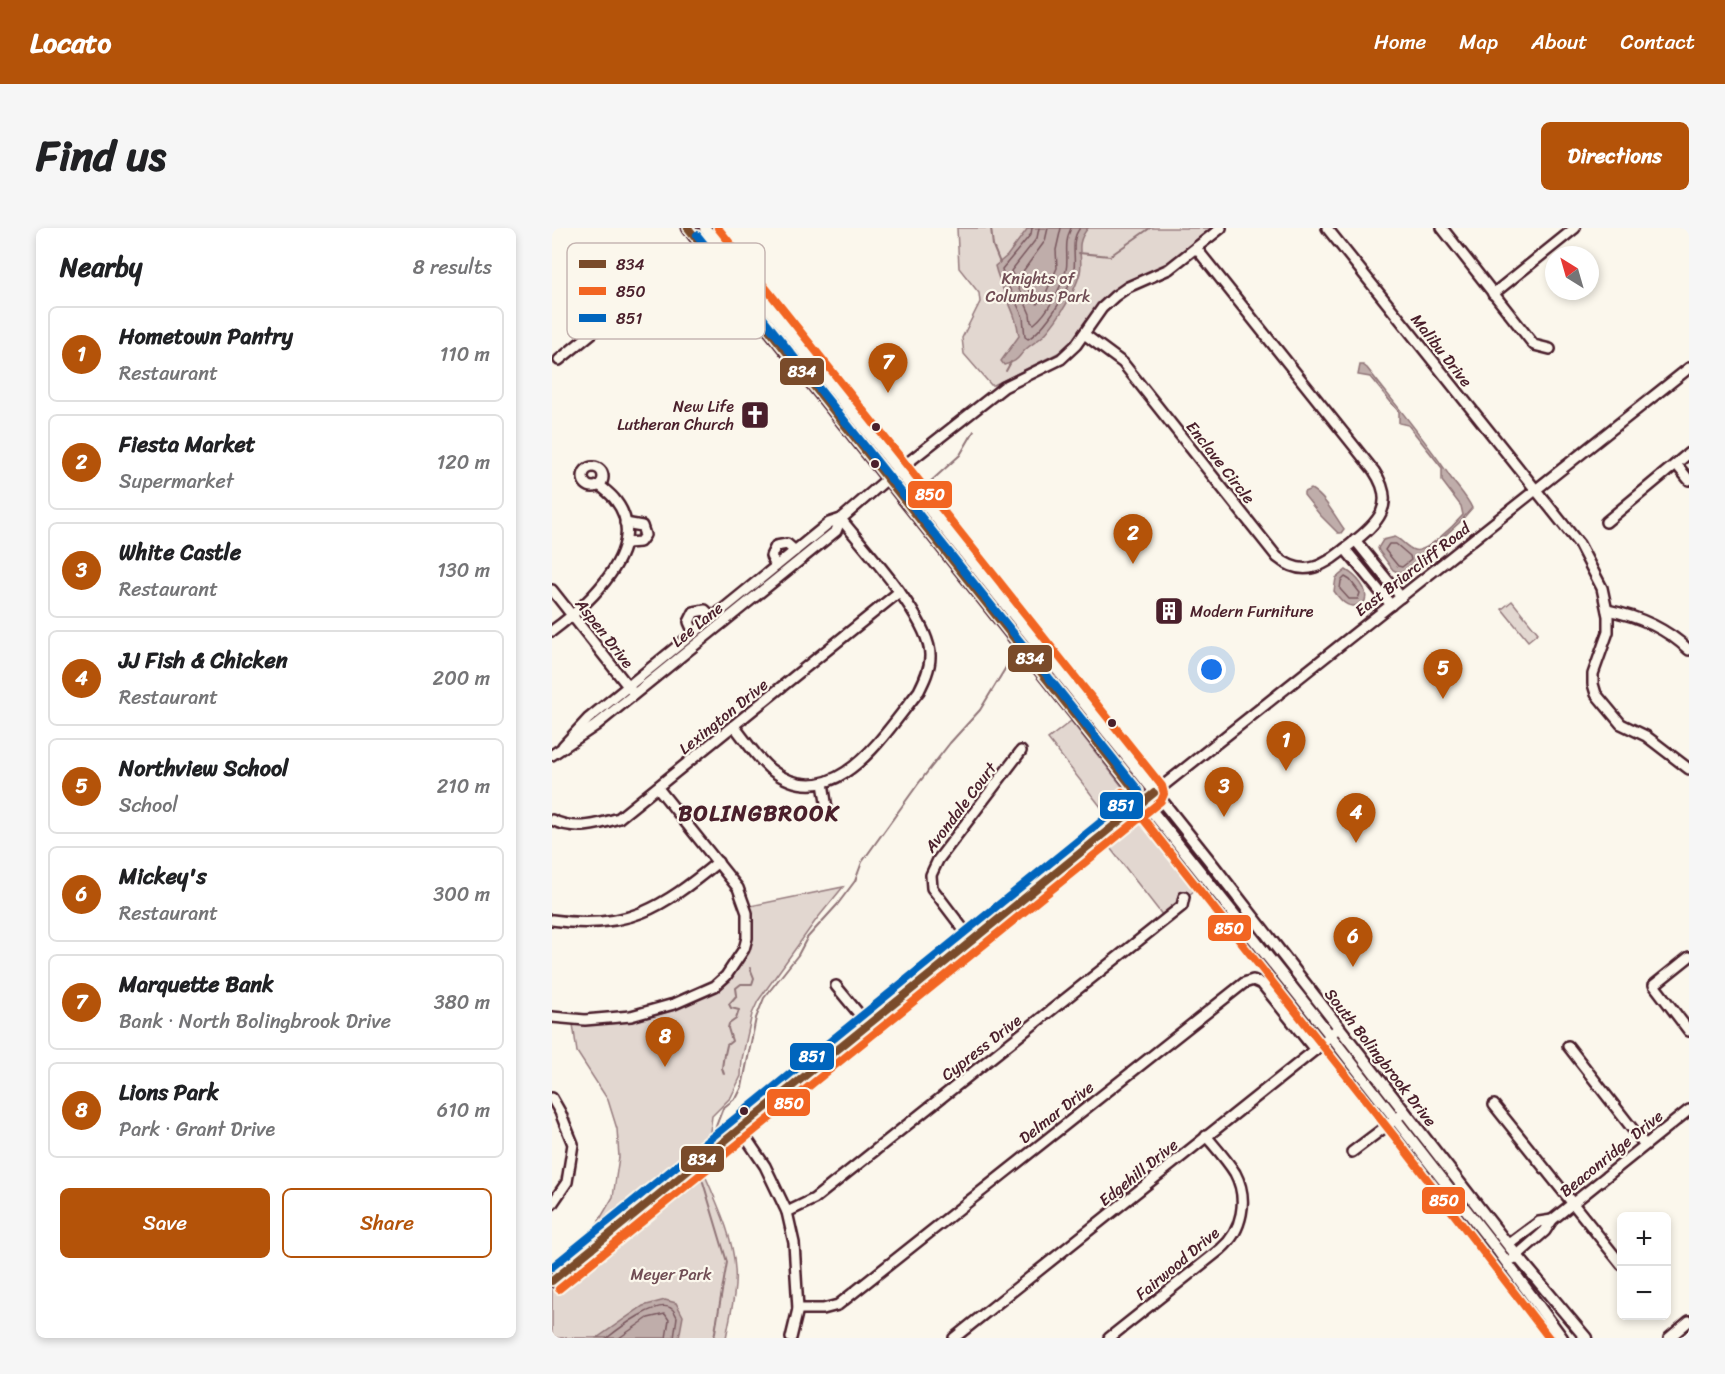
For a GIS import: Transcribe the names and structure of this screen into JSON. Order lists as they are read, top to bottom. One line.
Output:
{"streets":{"main road":["South Bolingbrook Drive"],"street":["Malibu Drive","Enclave Circle","East Briarcliff Road","Lee Lane","Aspen Drive","Lexington Drive","Avondale Court","Cypress Drive","Delmar Drive","Beaconridge Drive","Edgehill Drive","Fairwood Drive"]},"crossings":[["Malibu Drive","East Briarcliff Road"],["Enclave Circle","Lee Lane"],["East Briarcliff Road","Avondale Court"],["East Briarcliff Road","South Bolingbrook Drive"],["Lee Lane","Aspen Drive"],["Lee Lane","South Bolingbrook Drive"],["South Bolingbrook Drive","Beaconridge Drive"],["South Bolingbrook Drive","Edgehill Drive"],["Delmar Drive","Edgehill Drive"],["Edgehill Drive","Fairwood Drive"]],"districts":["BOLINGBROOK"],"parks":["Knights of Columbus Park","Meyer Park"],"places":{"church":["New Life Lutheran Church"],"building":["Modern Furniture"]},"lines":["transit line 834","transit line 850","transit line 851"],"legend":["834","850","851"],"north":"top left","page":{"header":"Locato","nav":["Home","Map","About","Contact"],"title":"Find us","buttons":["Directions",["Save","Share"]],"heading":["Nearby","8 results"],"list":[{"mark":"1","name":"Hometown Pantry","note":"Restaurant","value":"110 m"},{"mark":"2","name":"Fiesta Market","note":"Supermarket","value":"120 m"},{"mark":"3","name":"White Castle","note":"Restaurant","value":"130 m"},{"mark":"4","name":"JJ Fish & Chicken","note":"Restaurant","value":"200 m"},{"mark":"5","name":"Northview School","note":"School","value":"210 m"},{"mark":"6","name":"Mickey's","note":"Restaurant","value":"300 m"},{"mark":"7","name":"Marquette Bank","note":"Bank · North Bolingbrook Drive","value":"380 m"},{"mark":"8","name":"Lions Park","note":"Park · Grant Drive","value":"610 m"}],"pins":["7","2","5","1","3","4","6","8"],"map_buttons":["+","−"]}}
